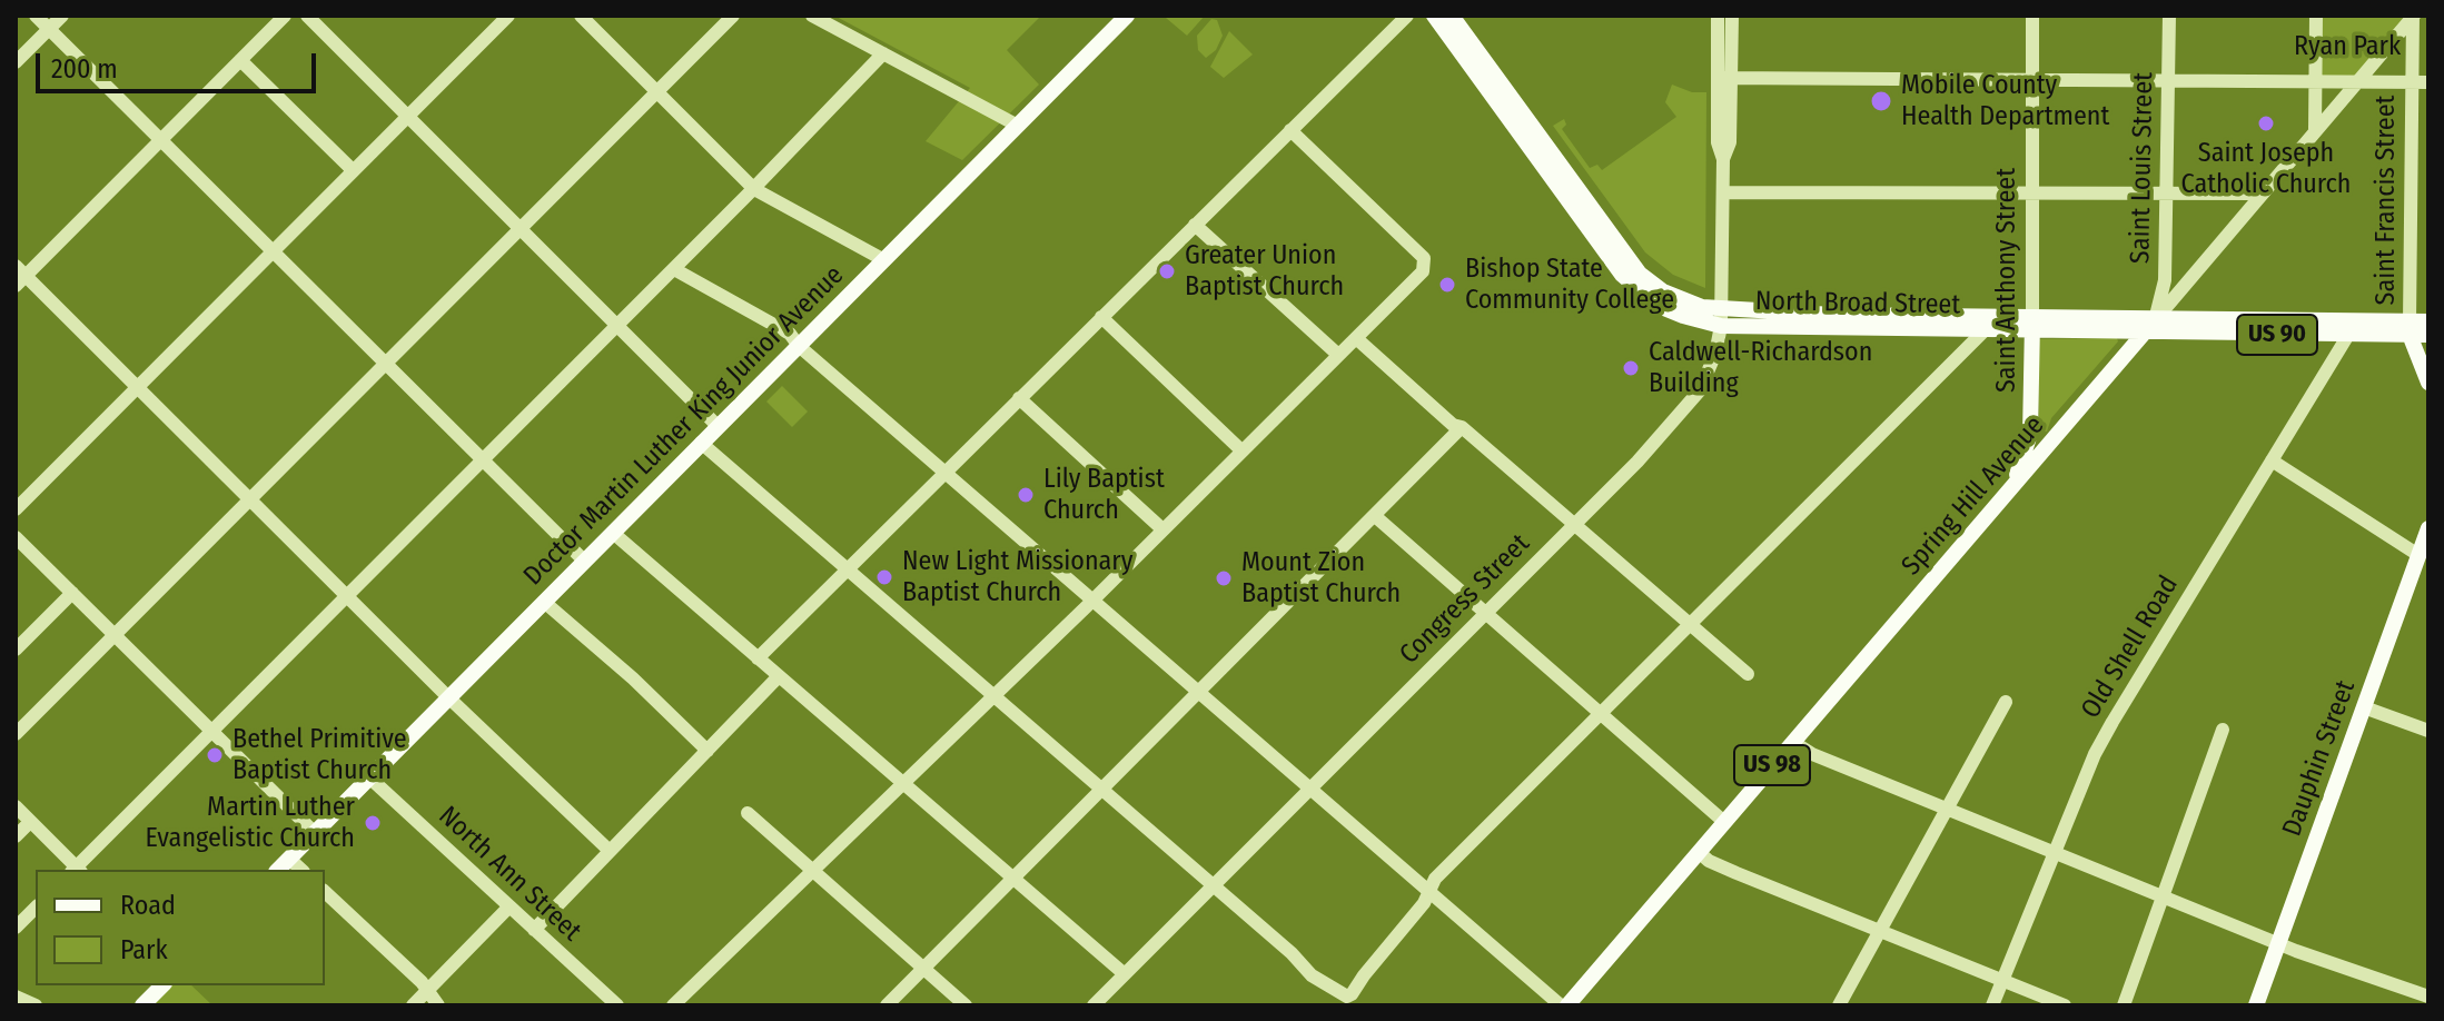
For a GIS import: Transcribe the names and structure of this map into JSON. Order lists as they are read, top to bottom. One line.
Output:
{"streets":{"main road":["Saint Francis Street","Saint Anthony Street","North Broad Street","US 90","Doctor Martin Luther King Junior Avenue","Spring Hill Avenue","Dauphin Street","US 98"],"street":["Saint Louis Street","Congress Street","Old Shell Road","North Ann Street"]},"crossings":[["Saint Louis Street","North Broad Street"],["Saint Louis Street","Spring Hill Avenue"],["Saint Francis Street","North Broad Street"],["Saint Francis Street","Spring Hill Avenue"],["Saint Anthony Street","North Broad Street"],["Saint Anthony Street","Spring Hill Avenue"],["North Broad Street","Spring Hill Avenue"],["North Broad Street","Congress Street"],["North Broad Street","Old Shell Road"],["Doctor Martin Luther King Junior Avenue","North Ann Street"]],"parks":["Ryan Park"],"places":["Mobile County Health Department","Saint Joseph Catholic Church","Greater Union Baptist Church","Bishop State Community College","Caldwell-Richardson Building","Lily Baptist Church","New Light Missionary Baptist Church","Mount Zion Baptist Church","Bethel Primitive Baptist Church","Martin Luther Evangelistic Church"],"legend":["Road","Park"],"scale_bar":"200 m"}
